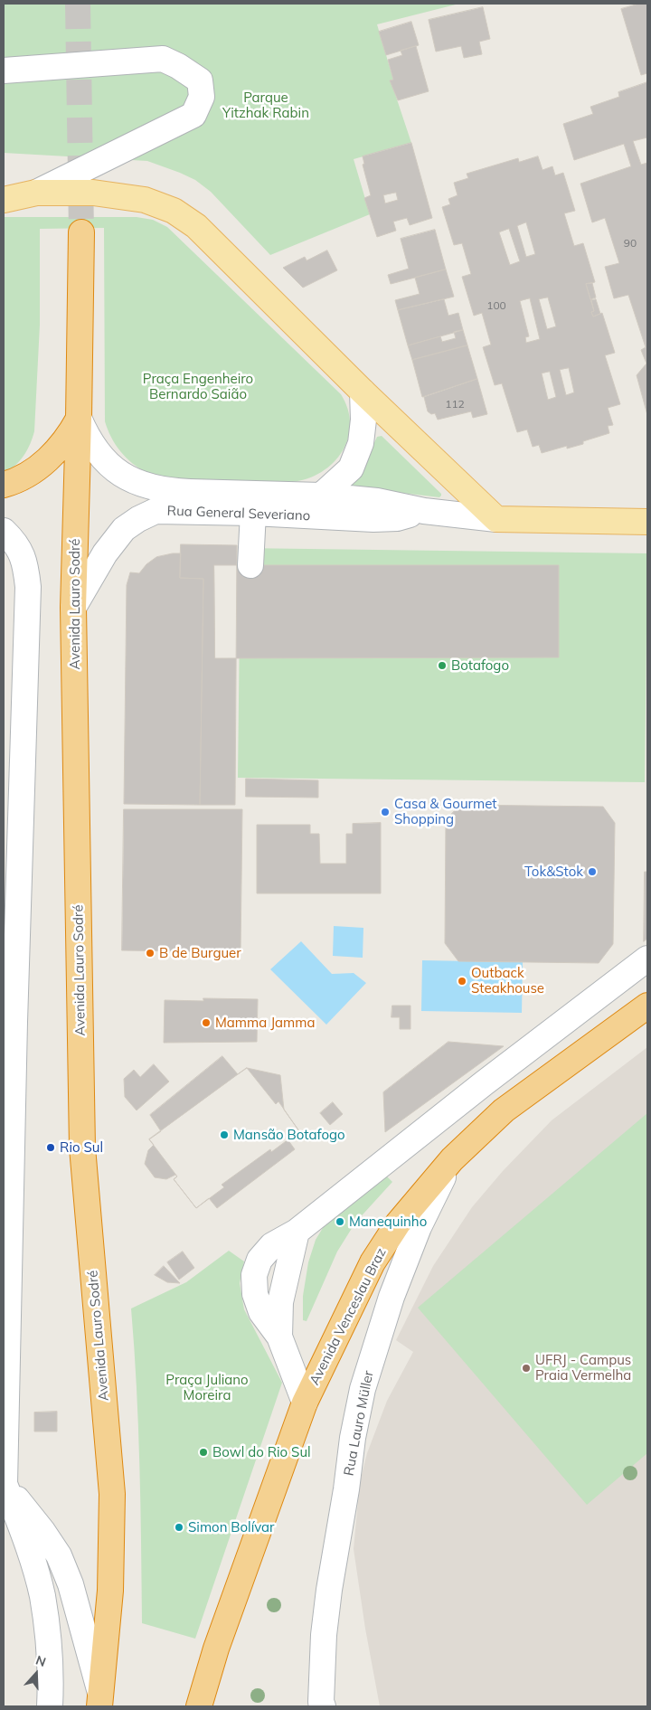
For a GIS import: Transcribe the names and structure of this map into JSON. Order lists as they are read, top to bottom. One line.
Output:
{"streets":{"highway":["Avenida Lauro Sodré","Avenida Venceslau Braz"],"main road":["Rua General Severiano"],"street":["Rua Lauro Müller"]},"crossings":[["Rua General Severiano","Avenida Lauro Sodré"],["Avenida Venceslau Braz","Rua Lauro Müller"]],"parks":["Parque Yitzhak Rabin","Praça Engenheiro Bernardo Saião","Praça Juliano Moreira"],"places":["Botafogo","Casa & Gourmet Shopping","Tok&Stok","B de Burguer","Outback Steakhouse","Mamma Jamma","Mansão Botafogo","Rio Sul","Manequinho","UFRJ - Campus Praia Vermelha","Bowl do Rio Sul","Simon Bolívar"],"house_numbers":["90","100","112"],"north":"top"}
